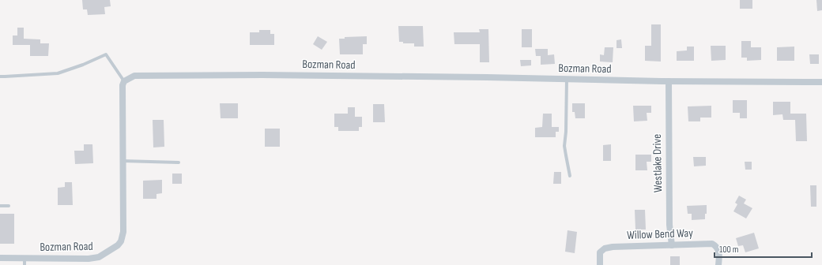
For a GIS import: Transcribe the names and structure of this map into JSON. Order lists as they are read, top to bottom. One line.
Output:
{"streets":{"street":["Bozman Road","Westlake Drive","Willow Bend Way"]},"crossings":[["Bozman Road","Westlake Drive"],["Westlake Drive","Willow Bend Way"]],"scale_bar":"100 m"}
